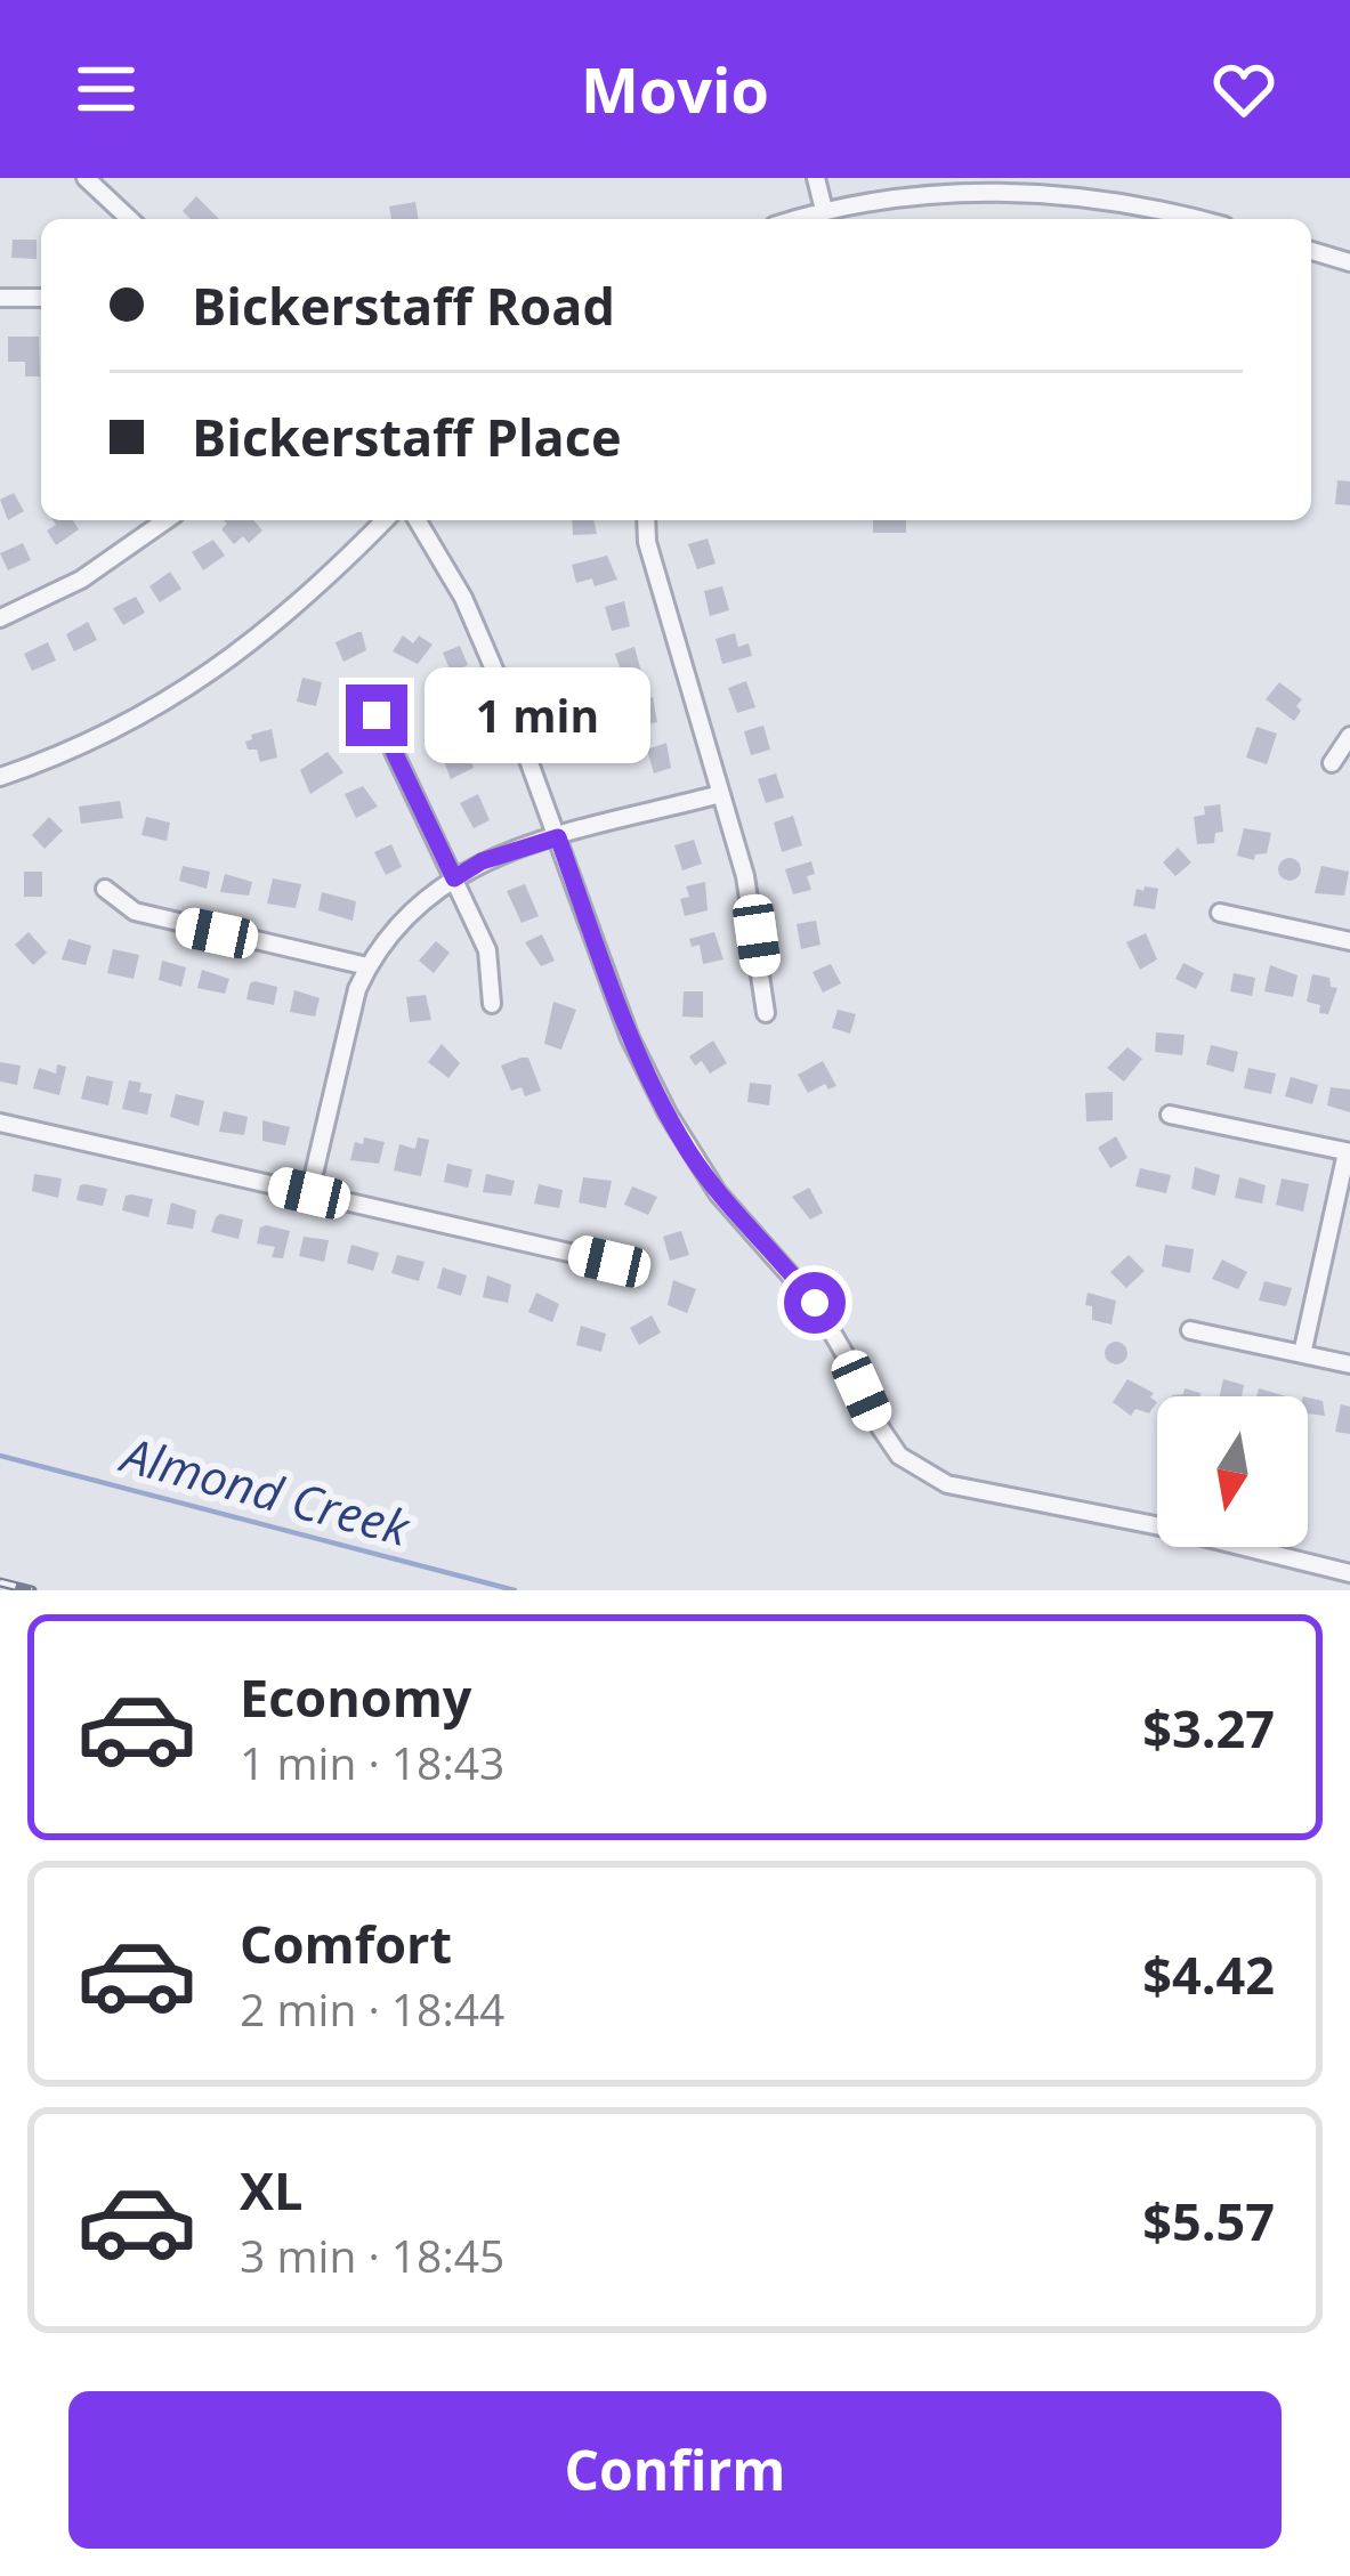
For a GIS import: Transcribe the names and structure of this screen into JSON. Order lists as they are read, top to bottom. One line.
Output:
{"water":["Almond Creek"],"north":"bottom","page":{"header":"Movio","banner":["Bickerstaff Road","Bickerstaff Place"],"bubble":"1 min","list":[{"name":"Economy","note":"1 min · 18:43","value":"$3.27"},{"name":"Comfort","note":"2 min · 18:44","value":"$4.42"},{"name":"XL","note":"3 min · 18:45","value":"$5.57"}],"buttons":"Confirm"}}
